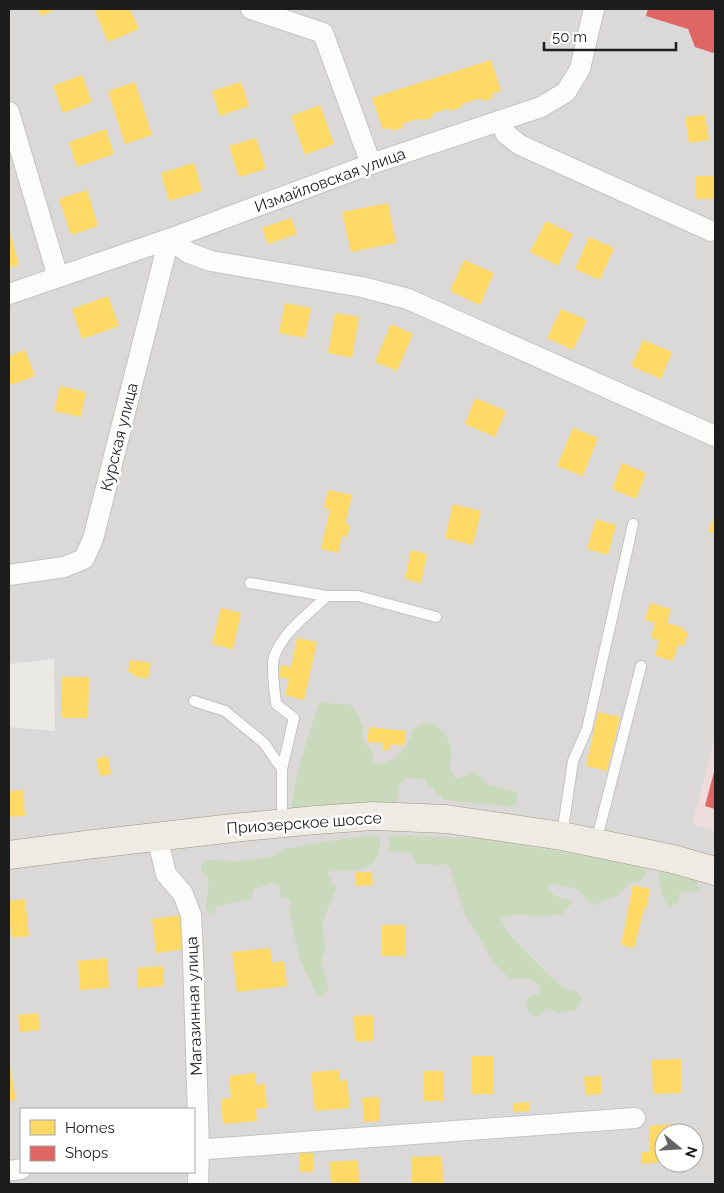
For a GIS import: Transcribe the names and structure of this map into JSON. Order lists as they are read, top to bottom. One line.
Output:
{"streets":{"main road":["Приозерское шоссе"],"street":["Измайловская улица","Курская улица","Магазинная улица"]},"crossings":[["Измайловская улица","Курская улица"],["Приозерское шоссе","Магазинная улица"]],"legend":["Homes","Shops"],"scale_bar":"50 m","north":"right"}
